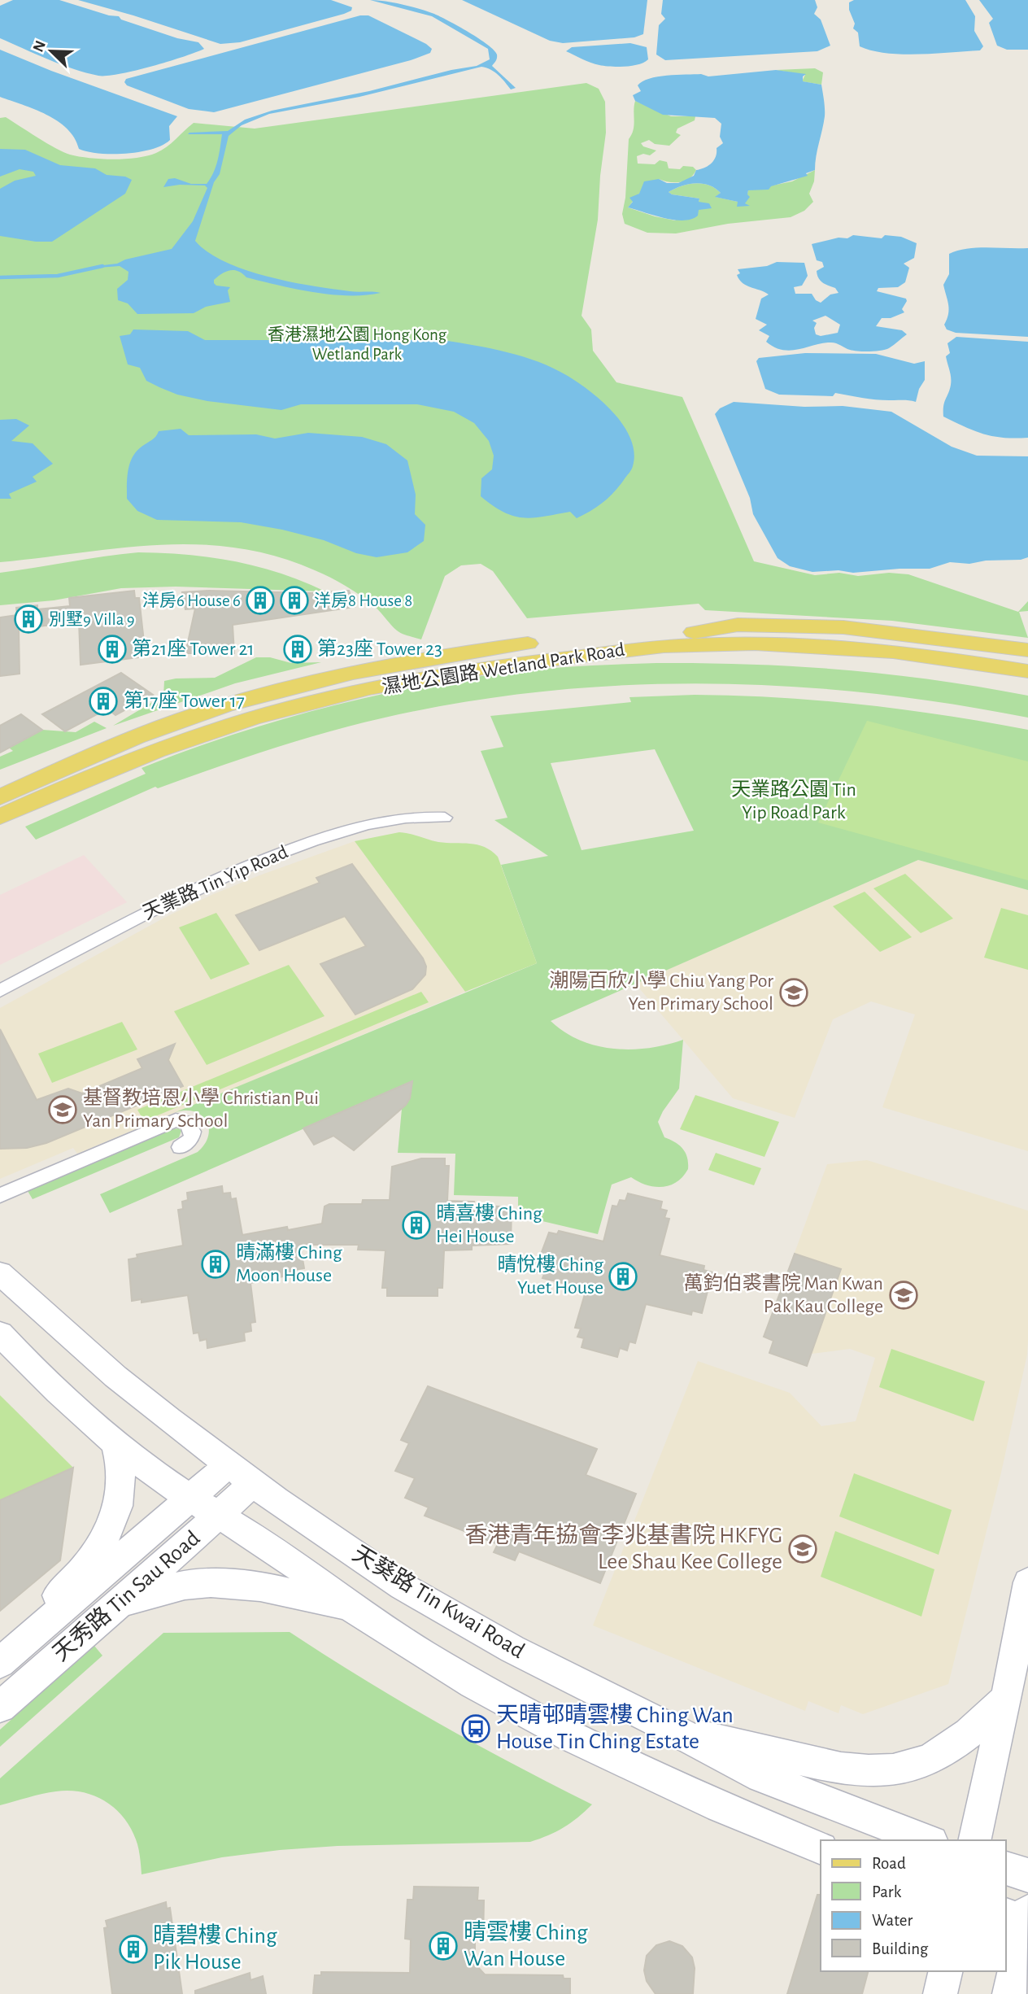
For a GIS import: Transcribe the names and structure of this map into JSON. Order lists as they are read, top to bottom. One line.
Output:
{"streets":{"main road":["濕地公園路 Wetland Park Road"],"street":["天業路 Tin Yip Road","天秀路 Tin Sau Road","天葵路 Tin Kwai Road"]},"crossings":[["天秀路 Tin Sau Road","天葵路 Tin Kwai Road"]],"parks":["香港濕地公園 Hong Kong Wetland Park","天業路公園 Tin Yip Road Park"],"places":{"building":["洋房6 House 6","洋房8 House 8","別墅9 Villa 9","第21座 Tower 21","第23座 Tower 23","第17座 Tower 17","晴喜樓 Ching Hei House","晴滿樓 Ching Moon House","晴悅樓 Ching Yuet House","晴雲樓 Ching Wan House","晴碧樓 Ching Pik House"],"school or university":["潮陽百欣小學 Chiu Yang Por Yen Primary School","基督教培恩小學 Christian Pui Yan Primary School","萬鈞伯裘書院 Man Kwan Pak Kau College","香港青年拹會李兆基書院 HKFYG Lee Shau Kee College"],"bus stop":["天晴邨晴雲樓 Ching Wan House Tin Ching Estate"]},"legend":["Road","Park","Water","Building"],"north":"top left"}
